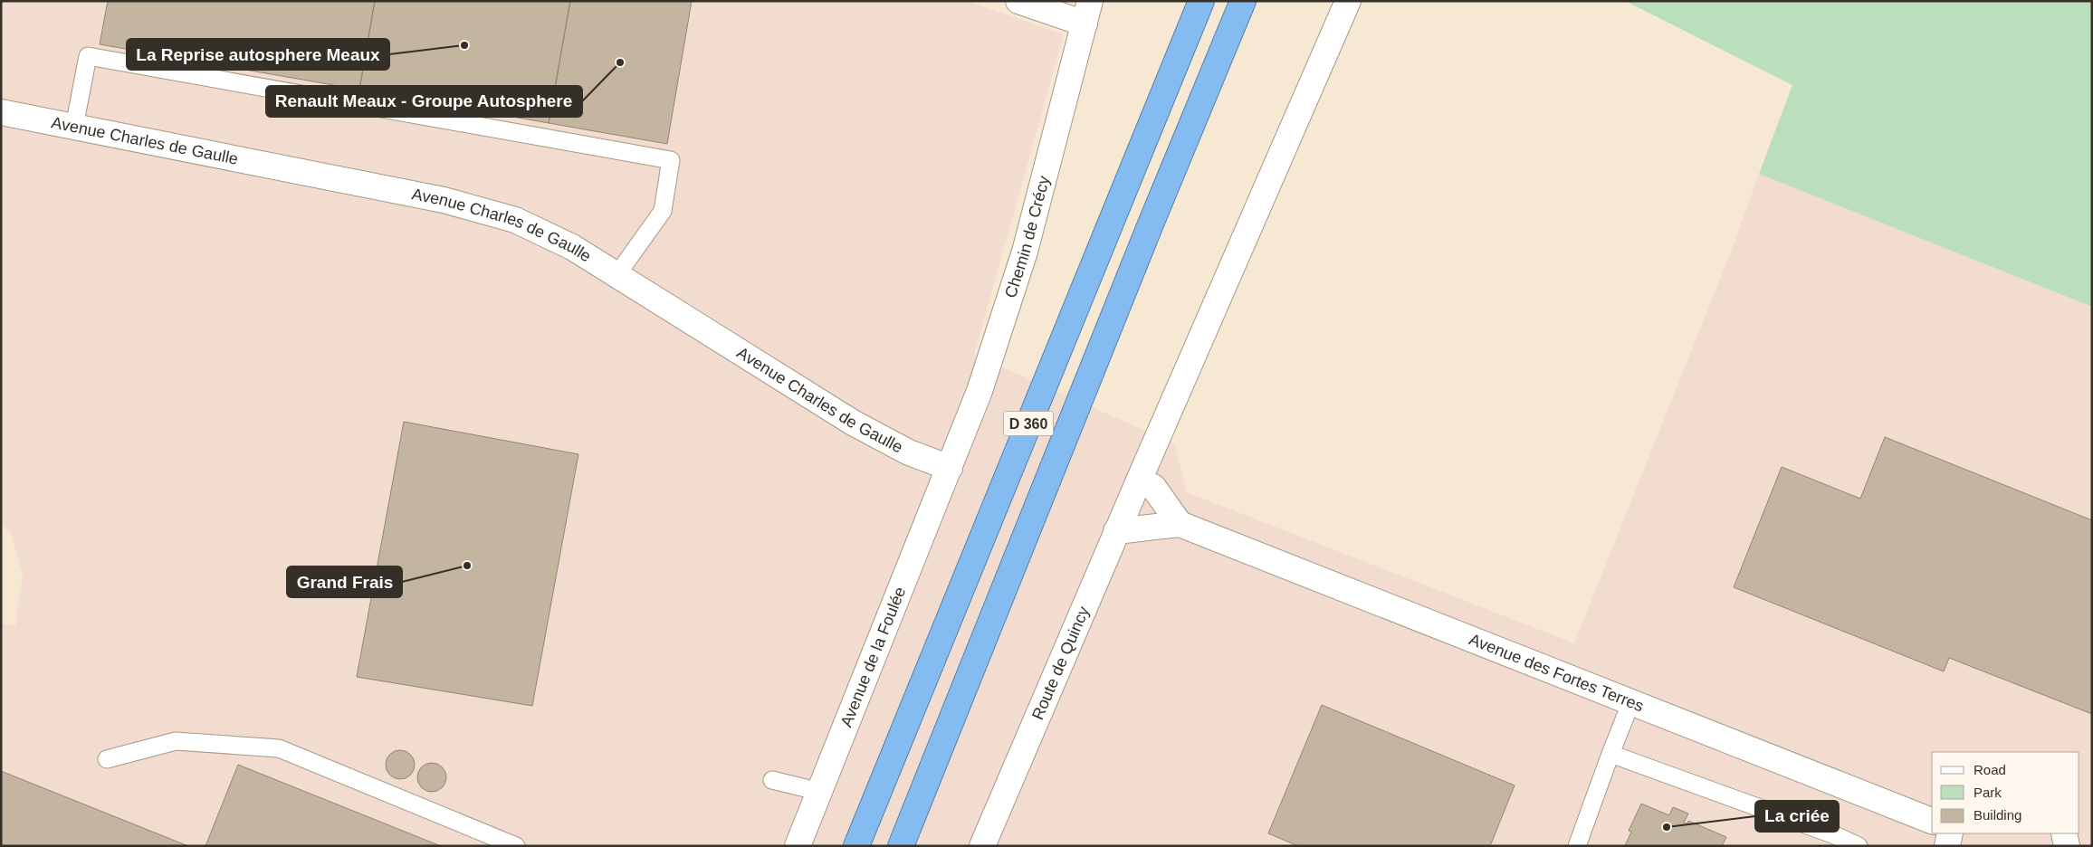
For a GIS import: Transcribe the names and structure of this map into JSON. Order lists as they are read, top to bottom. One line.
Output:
{"streets":{"highway":["D 360"],"street":["Avenue Charles de Gaulle","Chemin de Crécy","Avenue de la Foulée","Route de Quincy","Avenue des Fortes Terres"]},"crossings":[["Avenue Charles de Gaulle","Chemin de Crécy"],["Avenue Charles de Gaulle","Avenue de la Foulée"],["Chemin de Crécy","Avenue de la Foulée"],["Route de Quincy","Avenue des Fortes Terres"]],"places":["La Reprise autosphere Meaux","Renault Meaux - Groupe Autosphere","Grand Frais","La criée"],"legend":["Road","Park","Building"]}
